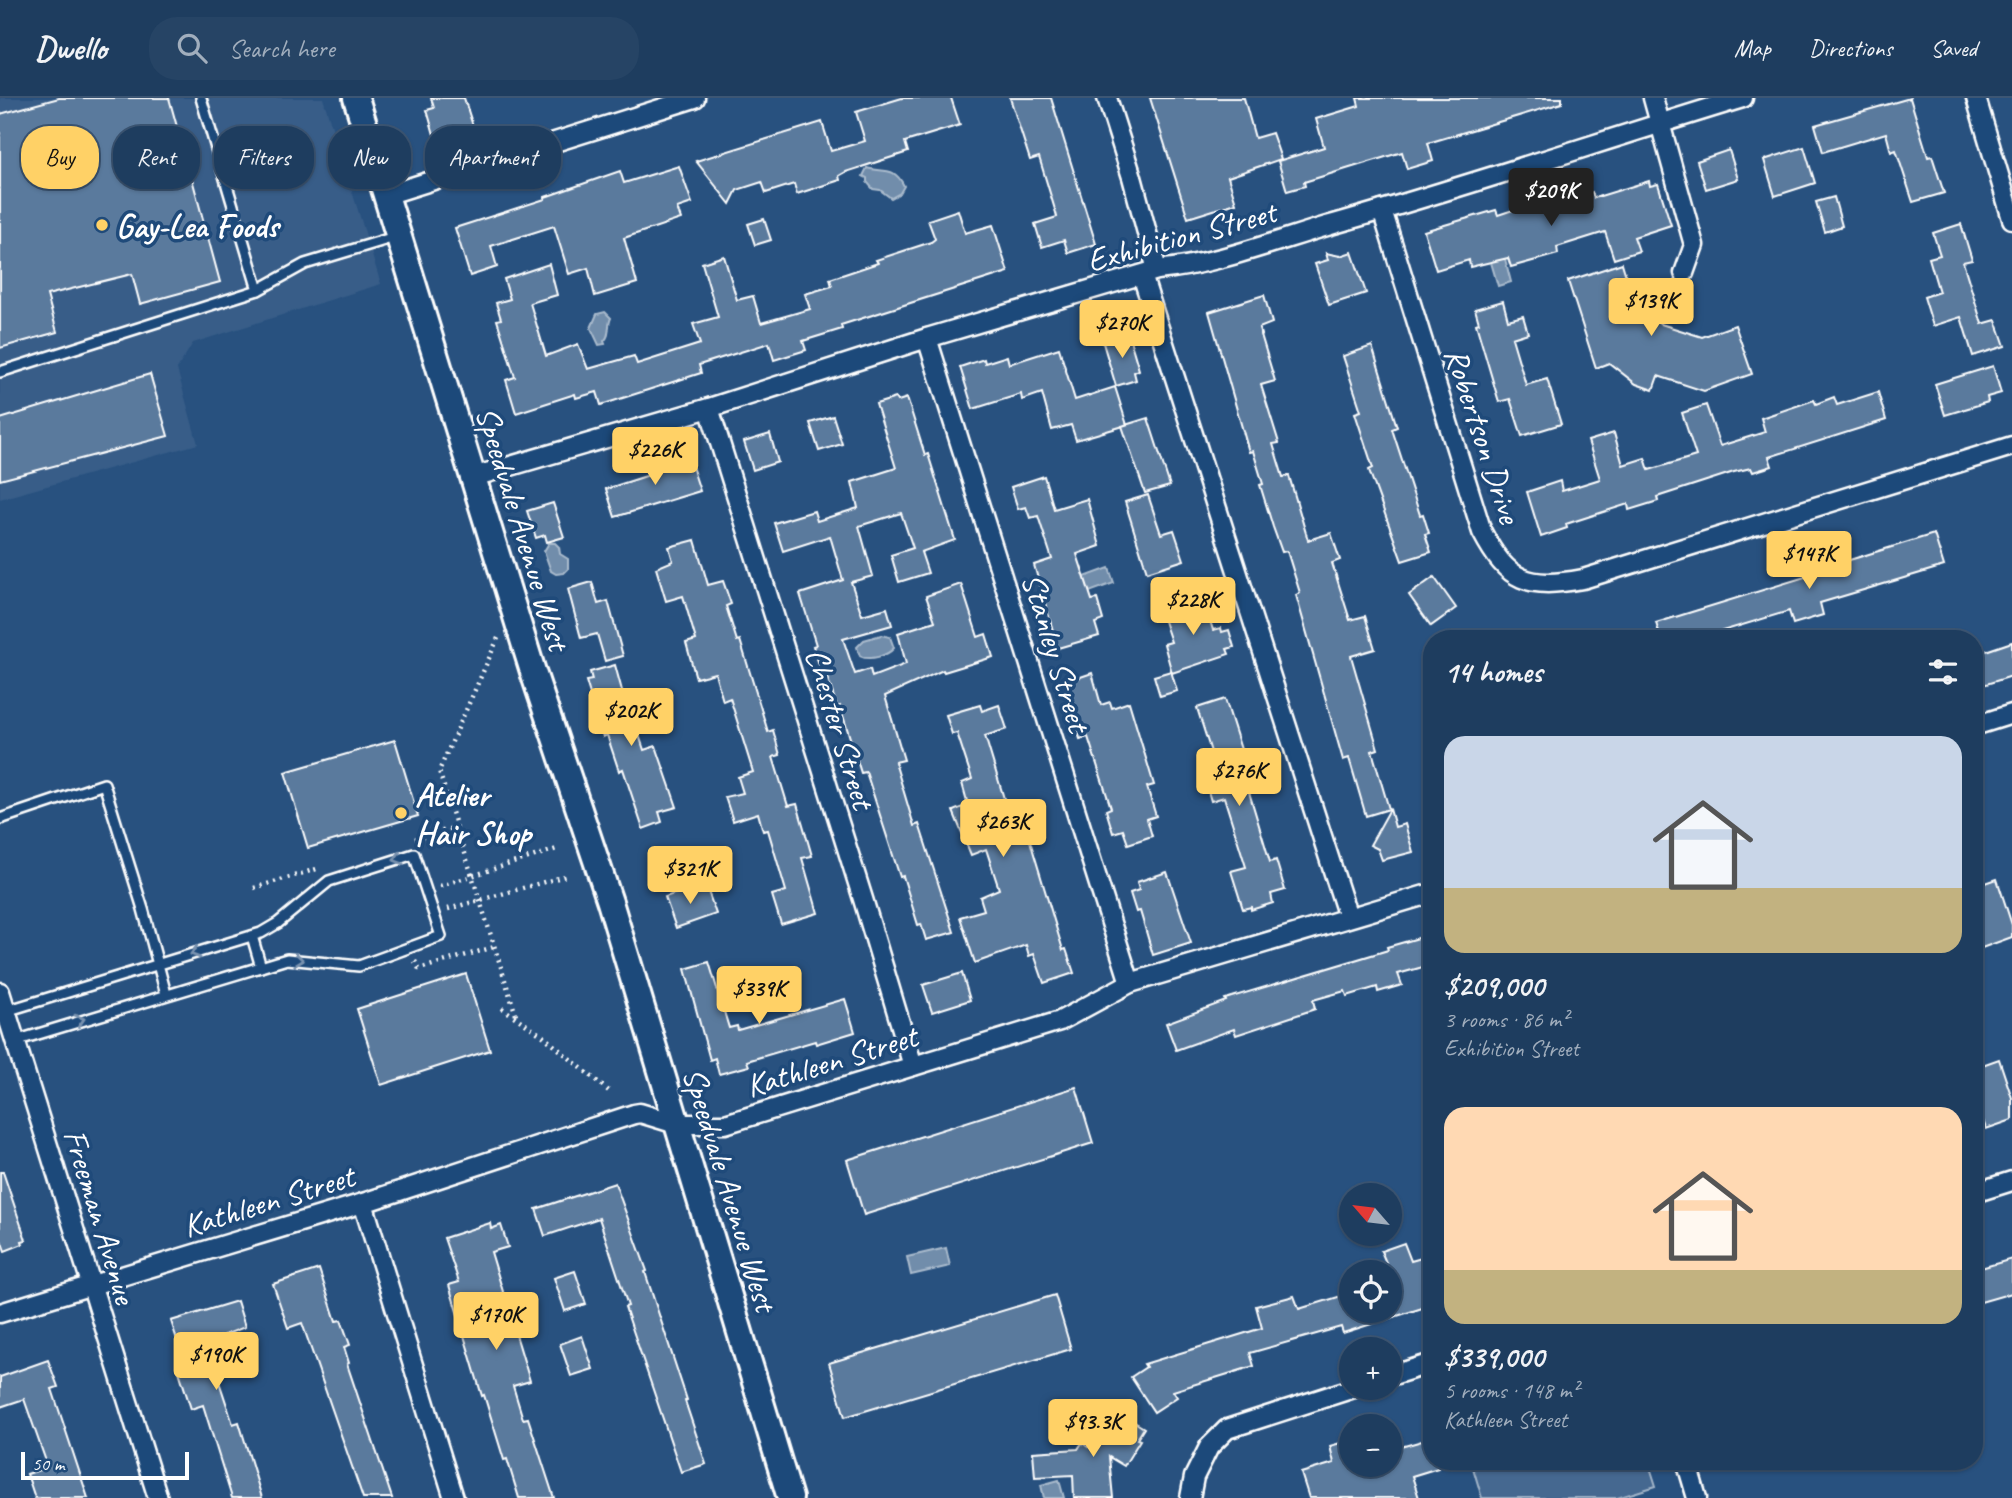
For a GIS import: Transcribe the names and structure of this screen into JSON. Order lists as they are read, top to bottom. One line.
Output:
{"streets":{"main road":["Speedvale Avenue West"],"street":["Exhibition Street","Robertson Drive","Stanley Street","Chester Street","Kathleen Street","Freeman Avenue"]},"crossings":[["Exhibition Street","Robertson Drive"],["Exhibition Street","Speedvale Avenue West"],["Exhibition Street","Stanley Street"],["Exhibition Street","Chester Street"],["Speedvale Avenue West","Kathleen Street"],["Stanley Street","Kathleen Street"],["Chester Street","Kathleen Street"],["Kathleen Street","Freeman Avenue"]],"places":["Gay-Lea Foods","Atelier Hair Shop"],"scale_bar":"50 m","north":"top left","page":{"header":"Dwello","search":"Search here","nav":["Map","Directions","Saved"],"chip":["Buy","Rent","Filters","New","Apartment"],"price":["$209K","$139K","$270K","$226K","$147K","$228K","$202K","$276K","$263K","$321K","$339K","$170K","$190K","$93.3K"],"heading":"14 homes","list":[{"name":"$209,000","note":"3 rooms · 86 m² · Exhibition Street"},{"name":"$339,000","note":"5 rooms · 148 m² · Kathleen Street"}],"map_buttons":["+","−"],"scale":"50 m"}}
